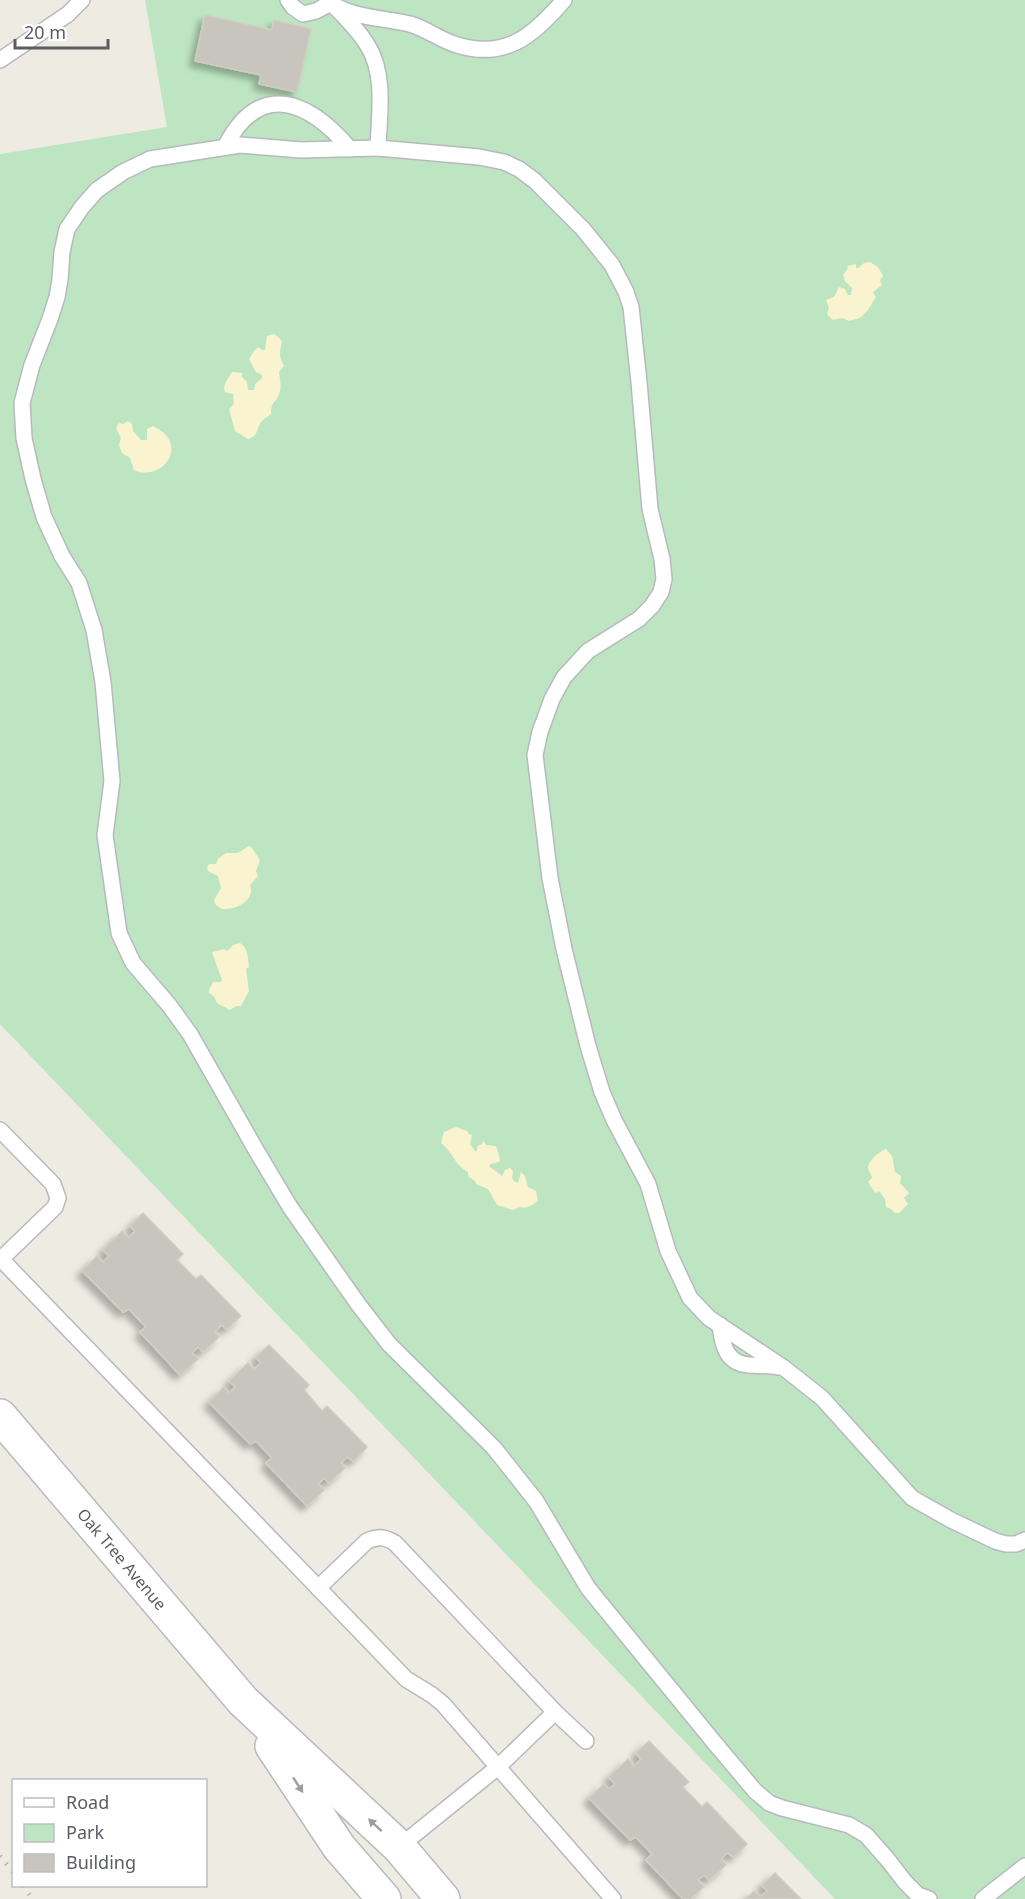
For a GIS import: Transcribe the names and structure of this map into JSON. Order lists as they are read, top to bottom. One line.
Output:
{"streets":{"street":["Oak Tree Avenue"]},"legend":["Road","Park","Building"],"scale_bar":"20 m"}
